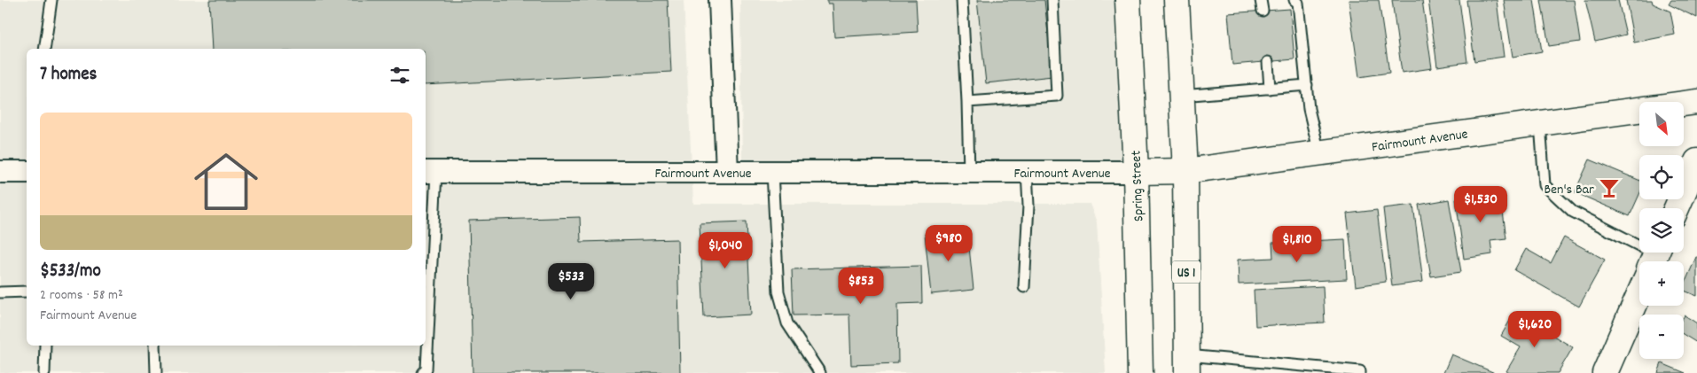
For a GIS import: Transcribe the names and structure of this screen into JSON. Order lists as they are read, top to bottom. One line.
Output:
{"streets":{"main road":["Fairmount Avenue","Spring Street","US 1"]},"crossings":[["Fairmount Avenue","Spring Street"],["Fairmount Avenue","US 1"]],"places":{"bar":["Ben's Bar"]},"north":"bottom right","page":{"heading":"7 homes","map_buttons":["+","−"],"list":[{"name":"$533/mo","note":"2 rooms · 58 m² · Fairmount Avenue"}],"price":["$1,530","$980","$1,810","$1,040","$533","$853","$1,620"]}}
